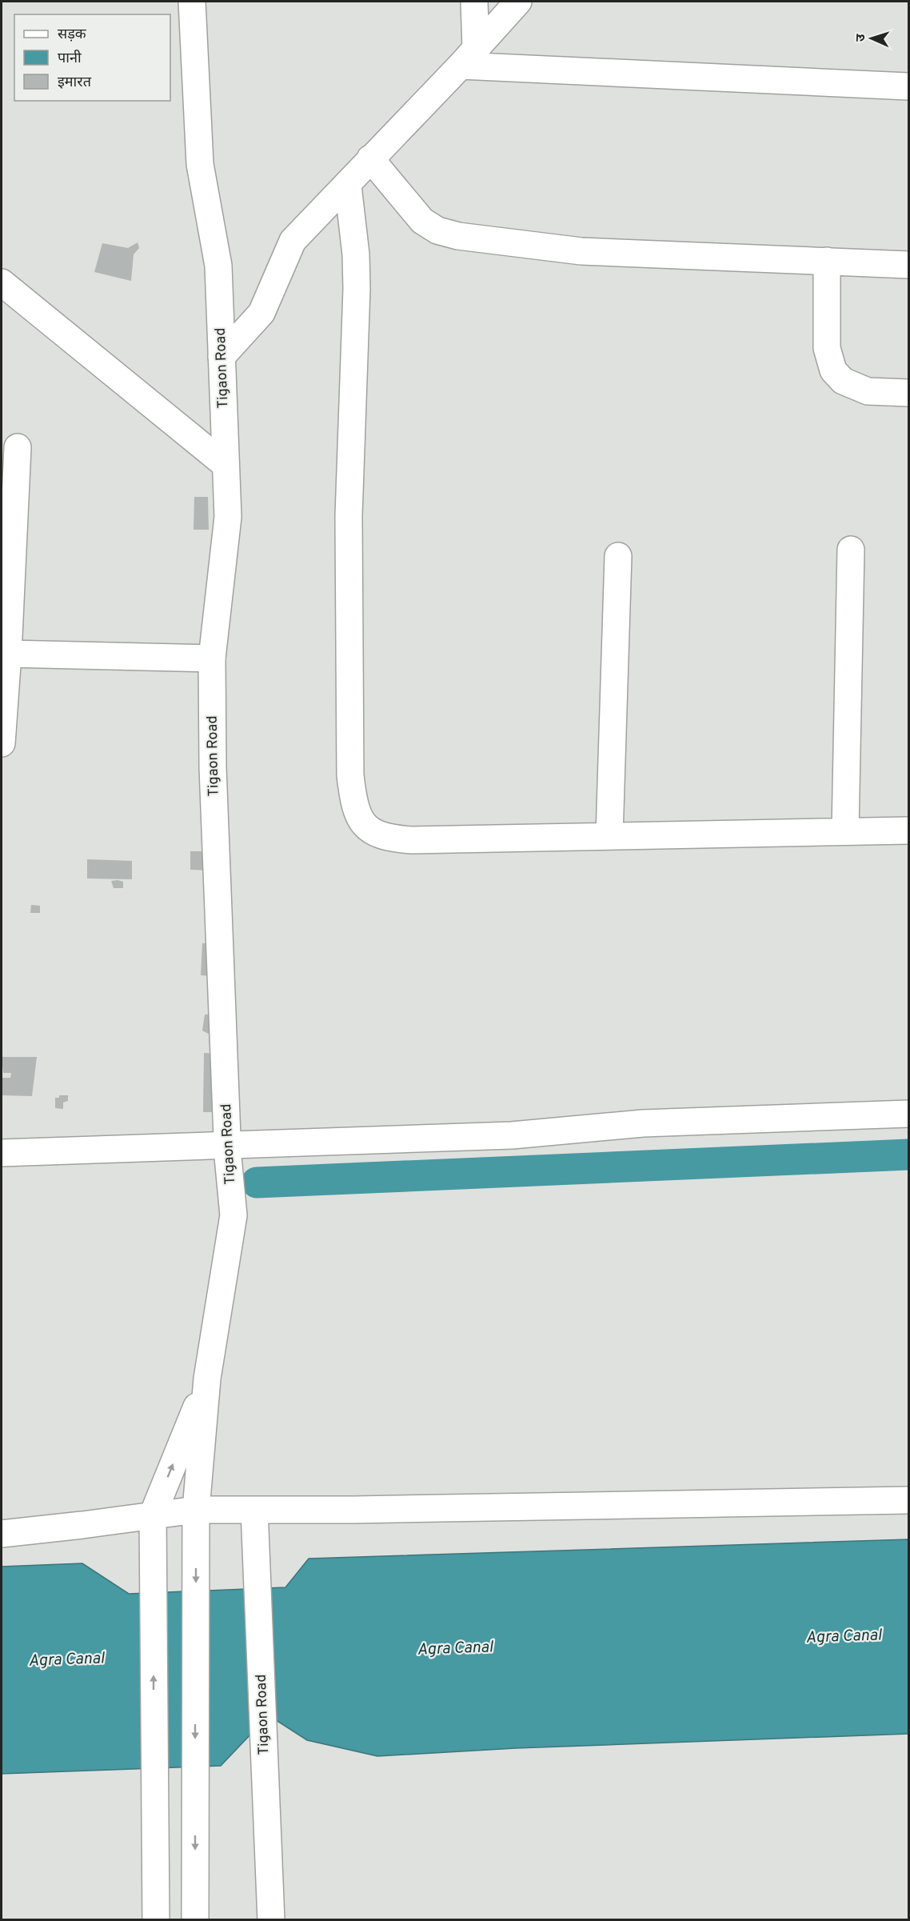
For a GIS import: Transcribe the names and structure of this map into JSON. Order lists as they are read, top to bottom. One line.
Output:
{"streets":{"street":["Tigaon Road"]},"water":["Agra Canal"],"legend":["सड़क","पानी","इमारत"],"north":"left"}
